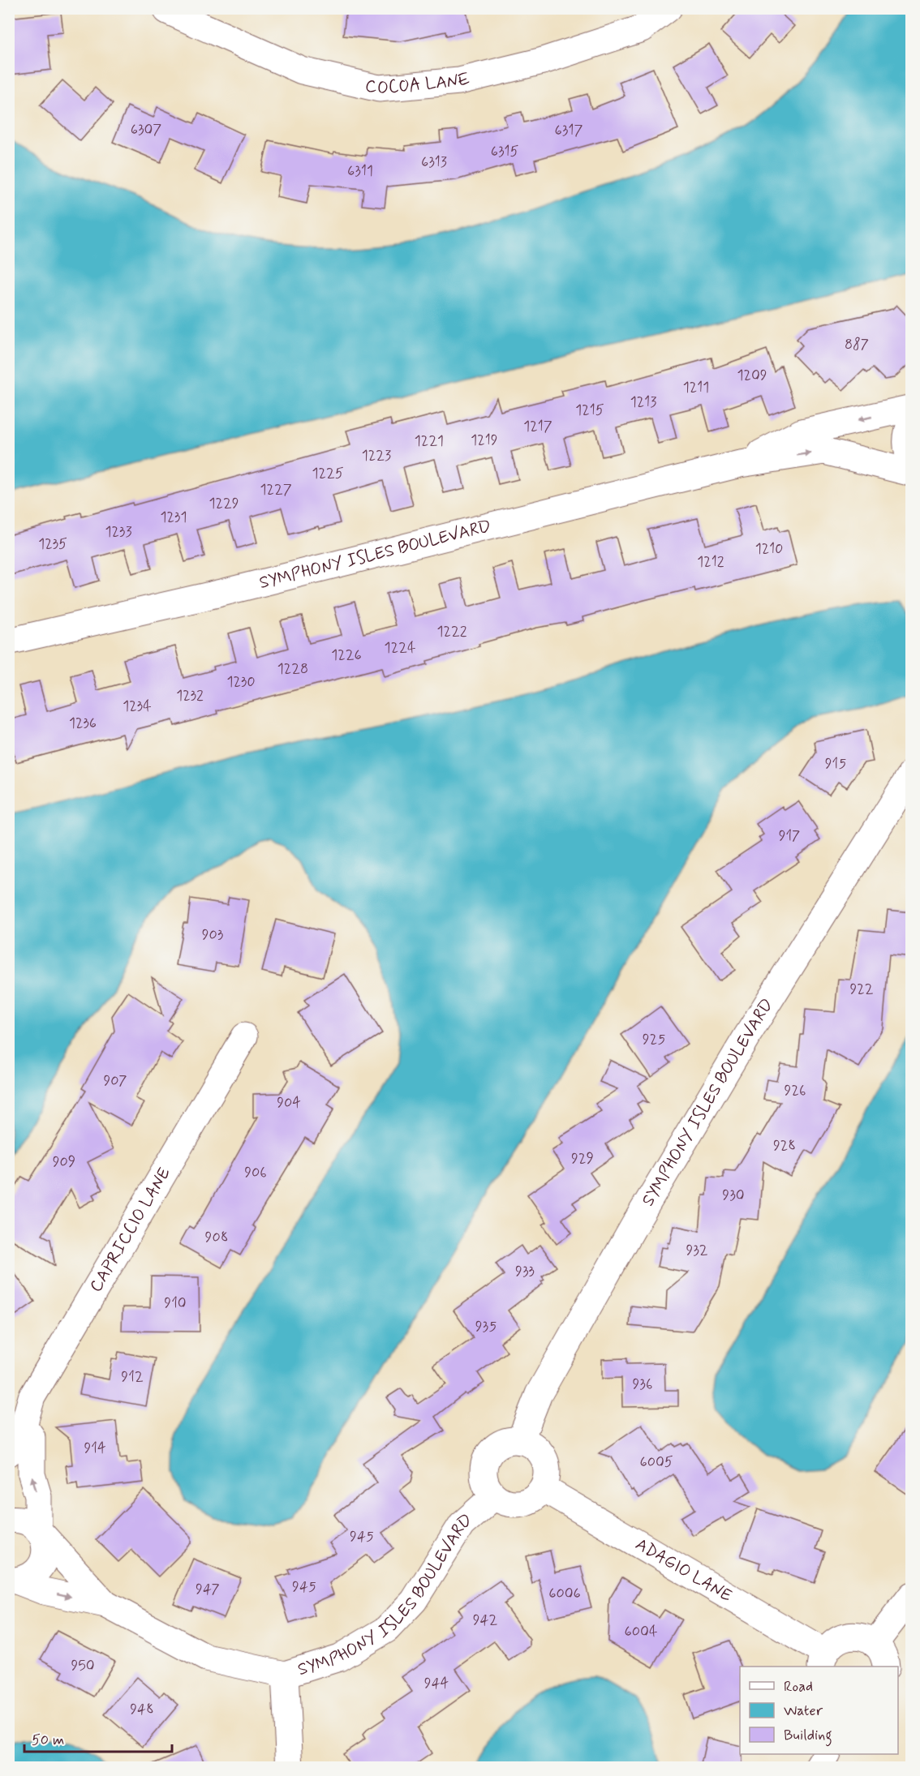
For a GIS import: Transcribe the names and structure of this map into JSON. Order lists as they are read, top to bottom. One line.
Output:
{"streets":{"street":["COCOA LANE","SYMPHONY ISLES BOULEVARD","CAPRICCIO LANE","ADAGIO LANE"]},"crossings":[["SYMPHONY ISLES BOULEVARD","ADAGIO LANE"]],"house_numbers":["6307","6317","6315","6313","6311","887","1209","1211","1213","1215","1217","1219","1221","1223","1225","1227","1229","1231","1233","1235","1210","1212","1222","1224","1226","1228","1230","1232","1234","1236","915","917","903","922","925","907","926","904","928","929","909","906","930","908","932","933","910","935","912","936","914","6005","945","945","947","6006","942","6004","950","944","948"],"legend":["Road","Water","Building"],"scale_bar":"50 m"}
